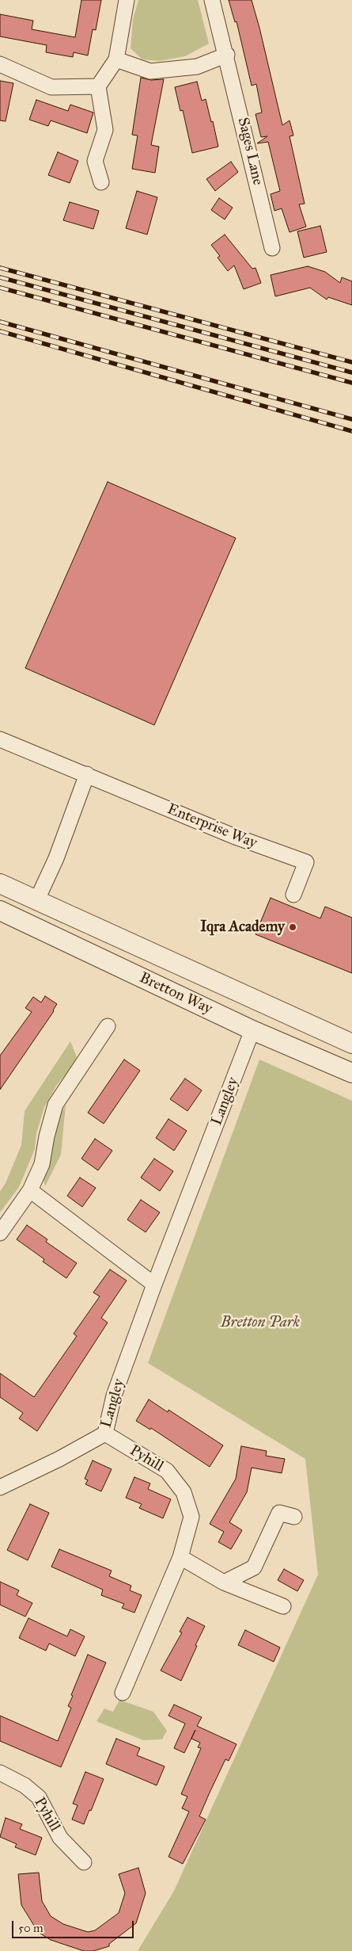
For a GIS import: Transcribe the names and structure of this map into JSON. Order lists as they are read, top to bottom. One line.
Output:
{"streets":{"street":["Sages Lane","Enterprise Way","Bretton Way","Langley","Pyhill"]},"crossings":[["Bretton Way","Langley"],["Langley","Pyhill"]],"parks":["Bretton Park"],"places":["Iqra Academy"],"scale_bar":"50 m"}
